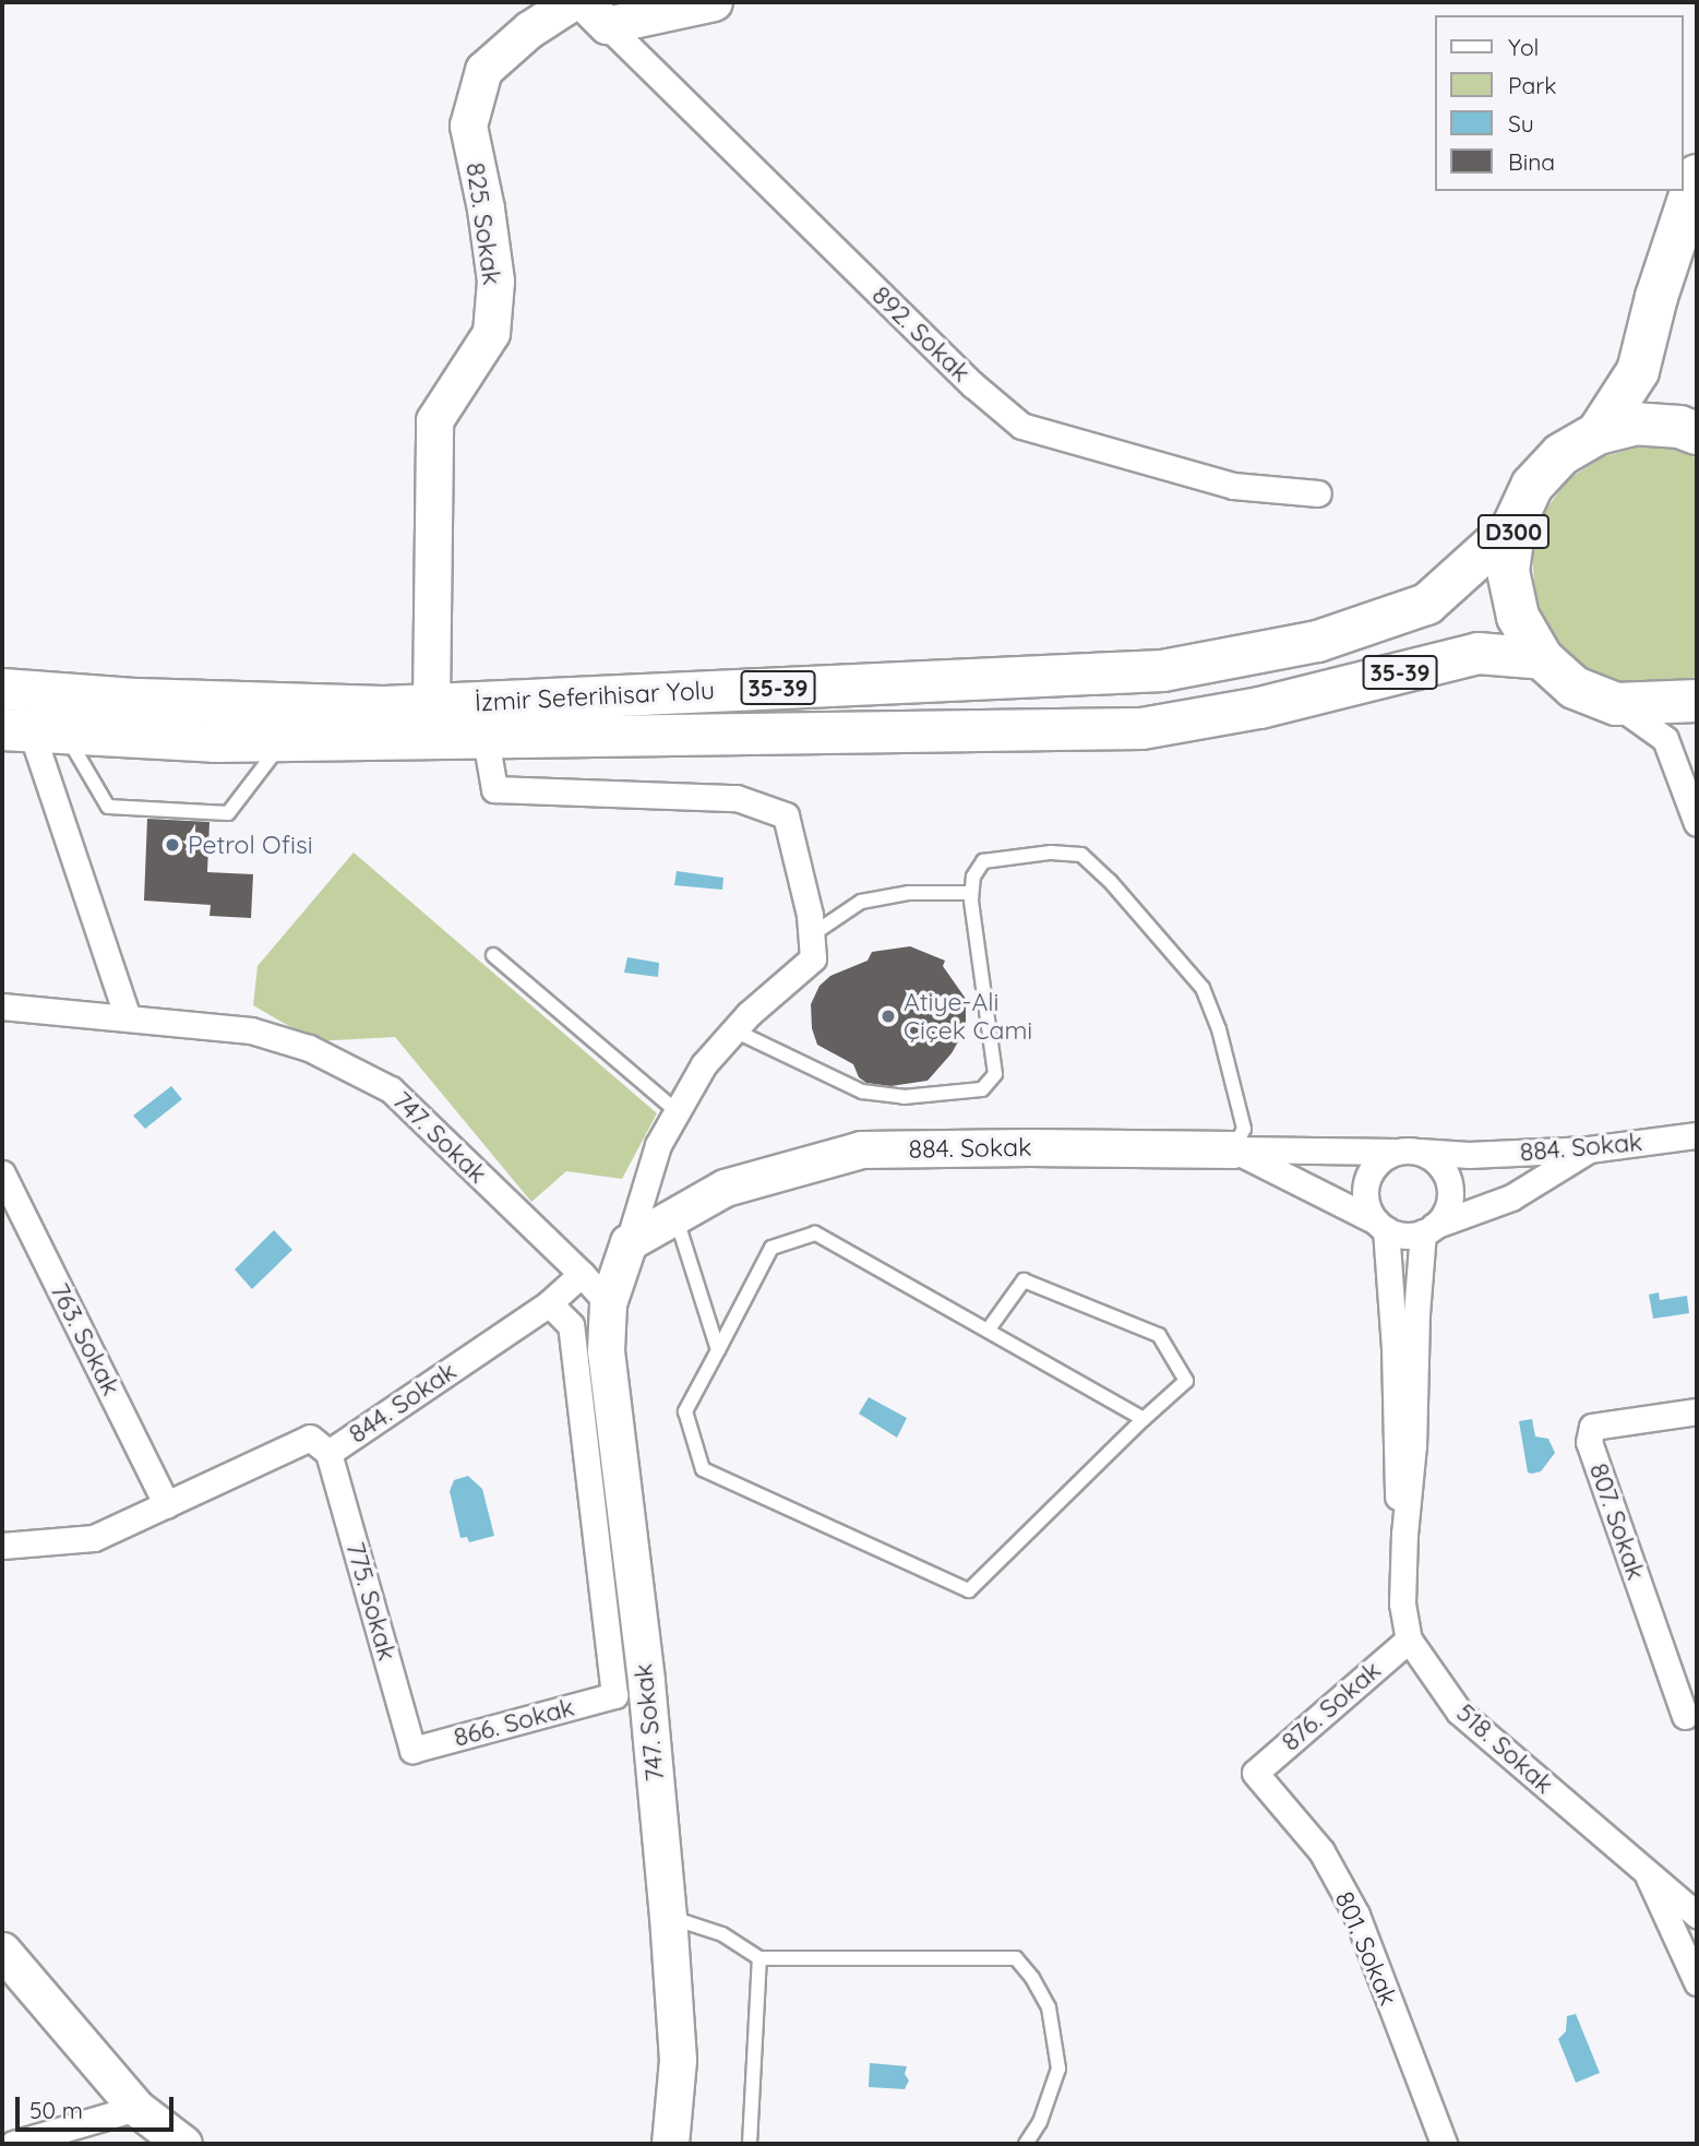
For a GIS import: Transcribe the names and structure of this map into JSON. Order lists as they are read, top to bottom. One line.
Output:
{"streets":{"highway":["D300"],"main road":["35-39","İzmir Seferihisar Yolu"],"street":["825. Sokak","892. Sokak","747. Sokak","884. Sokak","763. Sokak","844. Sokak","807. Sokak","775. Sokak","876. Sokak","866. Sokak","518. Sokak","801. Sokak"]},"crossings":[["825. Sokak","İzmir Seferihisar Yolu"],["D300","İzmir Seferihisar Yolu"],["747. Sokak","844. Sokak"],["884. Sokak","518. Sokak"],["763. Sokak","844. Sokak"],["844. Sokak","775. Sokak"],["844. Sokak","866. Sokak"],["775. Sokak","866. Sokak"],["876. Sokak","518. Sokak"],["876. Sokak","801. Sokak"]],"places":["Petrol Ofisi","Atiye-Ali Çiçek Cami"],"legend":["Yol","Park","Su","Bina"],"scale_bar":"50 m"}
